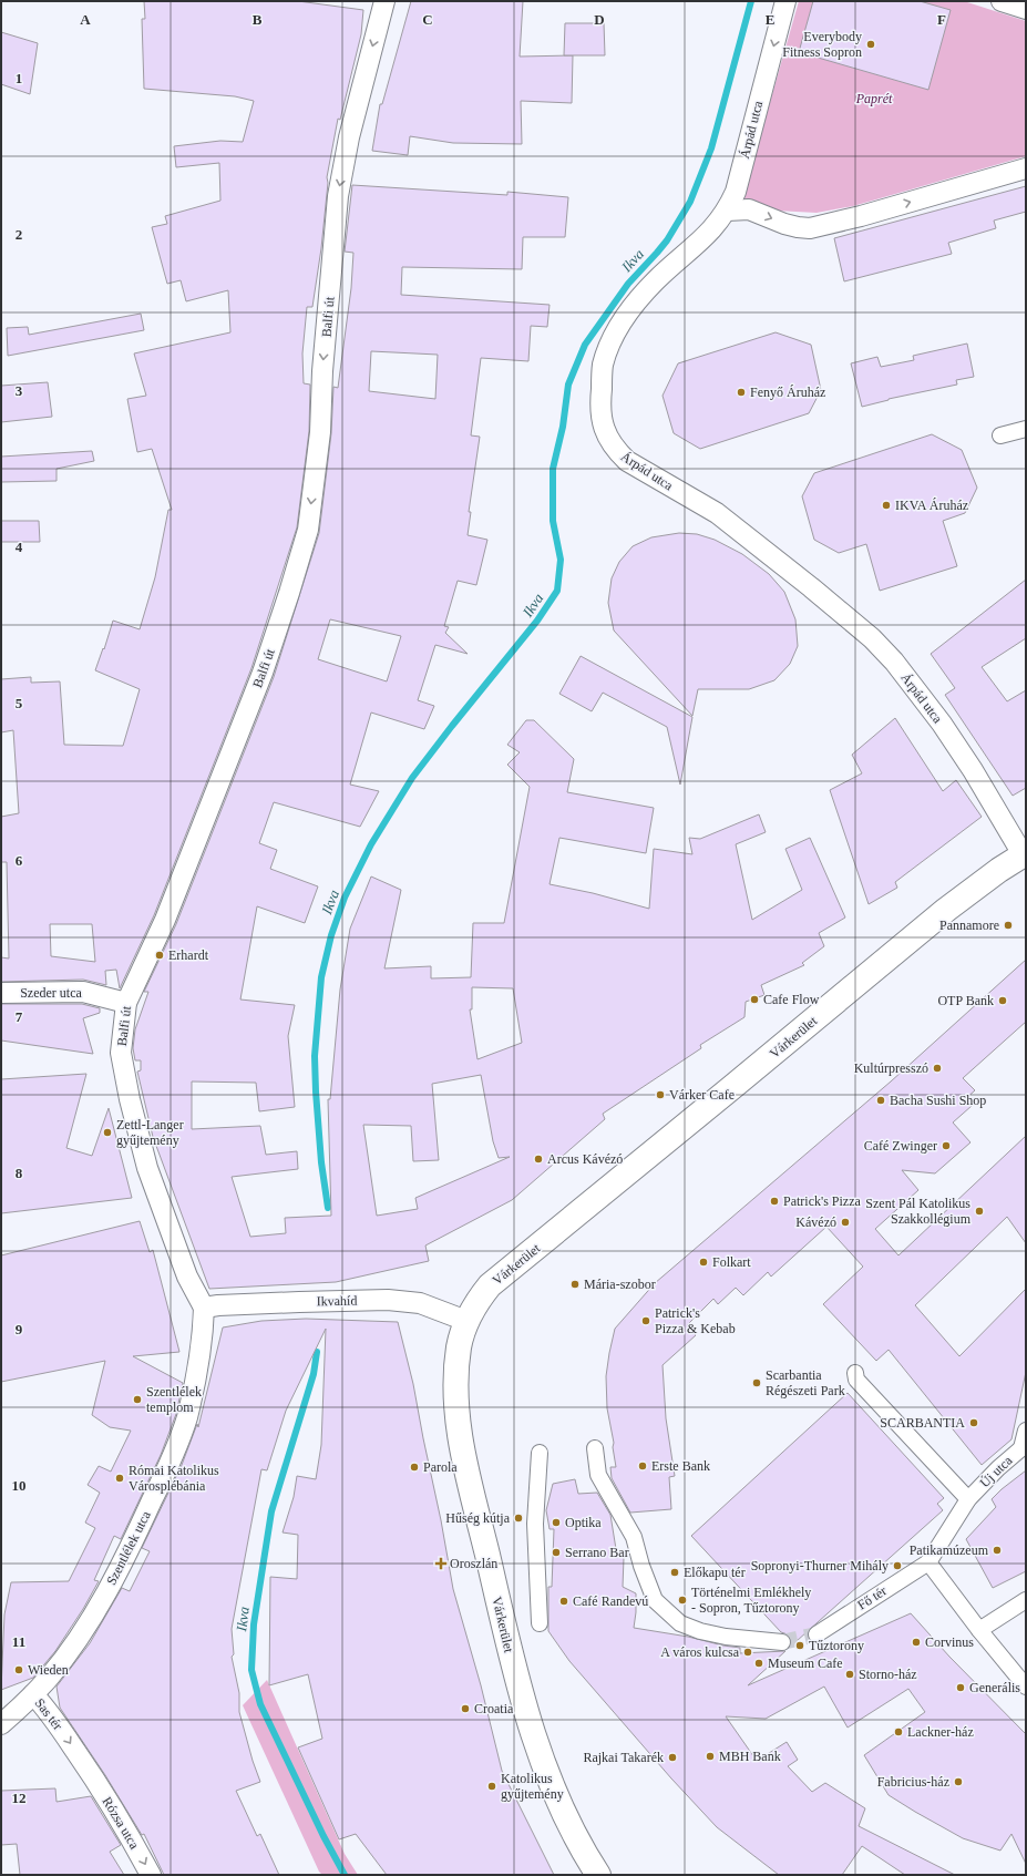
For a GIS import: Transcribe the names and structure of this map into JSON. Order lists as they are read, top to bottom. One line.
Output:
{"streets":{"street":["Árpád utca","Balfi út","Szeder utca","Várkerület","Ikvahíd","Új utca","Szentlélek utca","Fő tér","Sas tér","Rózsa utca"]},"crossings":[["Árpád utca","Várkerület"],["Balfi út","Szeder utca"],["Balfi út","Ikvahíd"],["Balfi út","Szentlélek utca"],["Várkerület","Ikvahíd"],["Ikvahíd","Szentlélek utca"],["Új utca","Fő tér"],["Szentlélek utca","Sas tér"],["Sas tér","Rózsa utca"]],"one_way":["Balfi út","Sas tér","Rózsa utca"],"water":["Ikva"],"parks":["Paprét"],"places":{"other":["Everybody Fitness Sopron","Fenyő Áruház","IKVA Áruház","Pannamore","Erhardt","Cafe Flow","OTP Bank","Kultúrpresszó","Várker Cafe","Bacha Sushi Shop","Zettl-Langer gyűjtemény","Café Zwinger","Arcus Kávézó","Patrick's Pizza","Szent Pál Katolikus Szakkollégium","Kávézó","Folkart","Mária-szobor","Patrick's Pizza & Kebab","Scarbantia Régészeti Park","Szentlélek templom","SCARBANTIA","Erste Bank","Parola","Római Katolikus Városplébánia","Hűség kútja","Optika","Patikamúzeum","Serrano Bar","Sopronyi-Thurner Mihály","Előkapu tér","Történelmi Emlékhely - Sopron, Tűztorony","Café Randevú","Corvinus","Tűztorony","A város kulcsa","Museum Cafe","Wieden","Storno-ház","Generális","Croatia","Lackner-ház","MBH Bank","Rajkai Takarék","Fabricius-ház","Katolikus gyűjtemény"],"health":["Oroszlán"]},"grid":{"columns":["A","B","C","D","E","F"],"rows":["1","2","3","4","5","6","7","8","9","10","11","12"]}}
